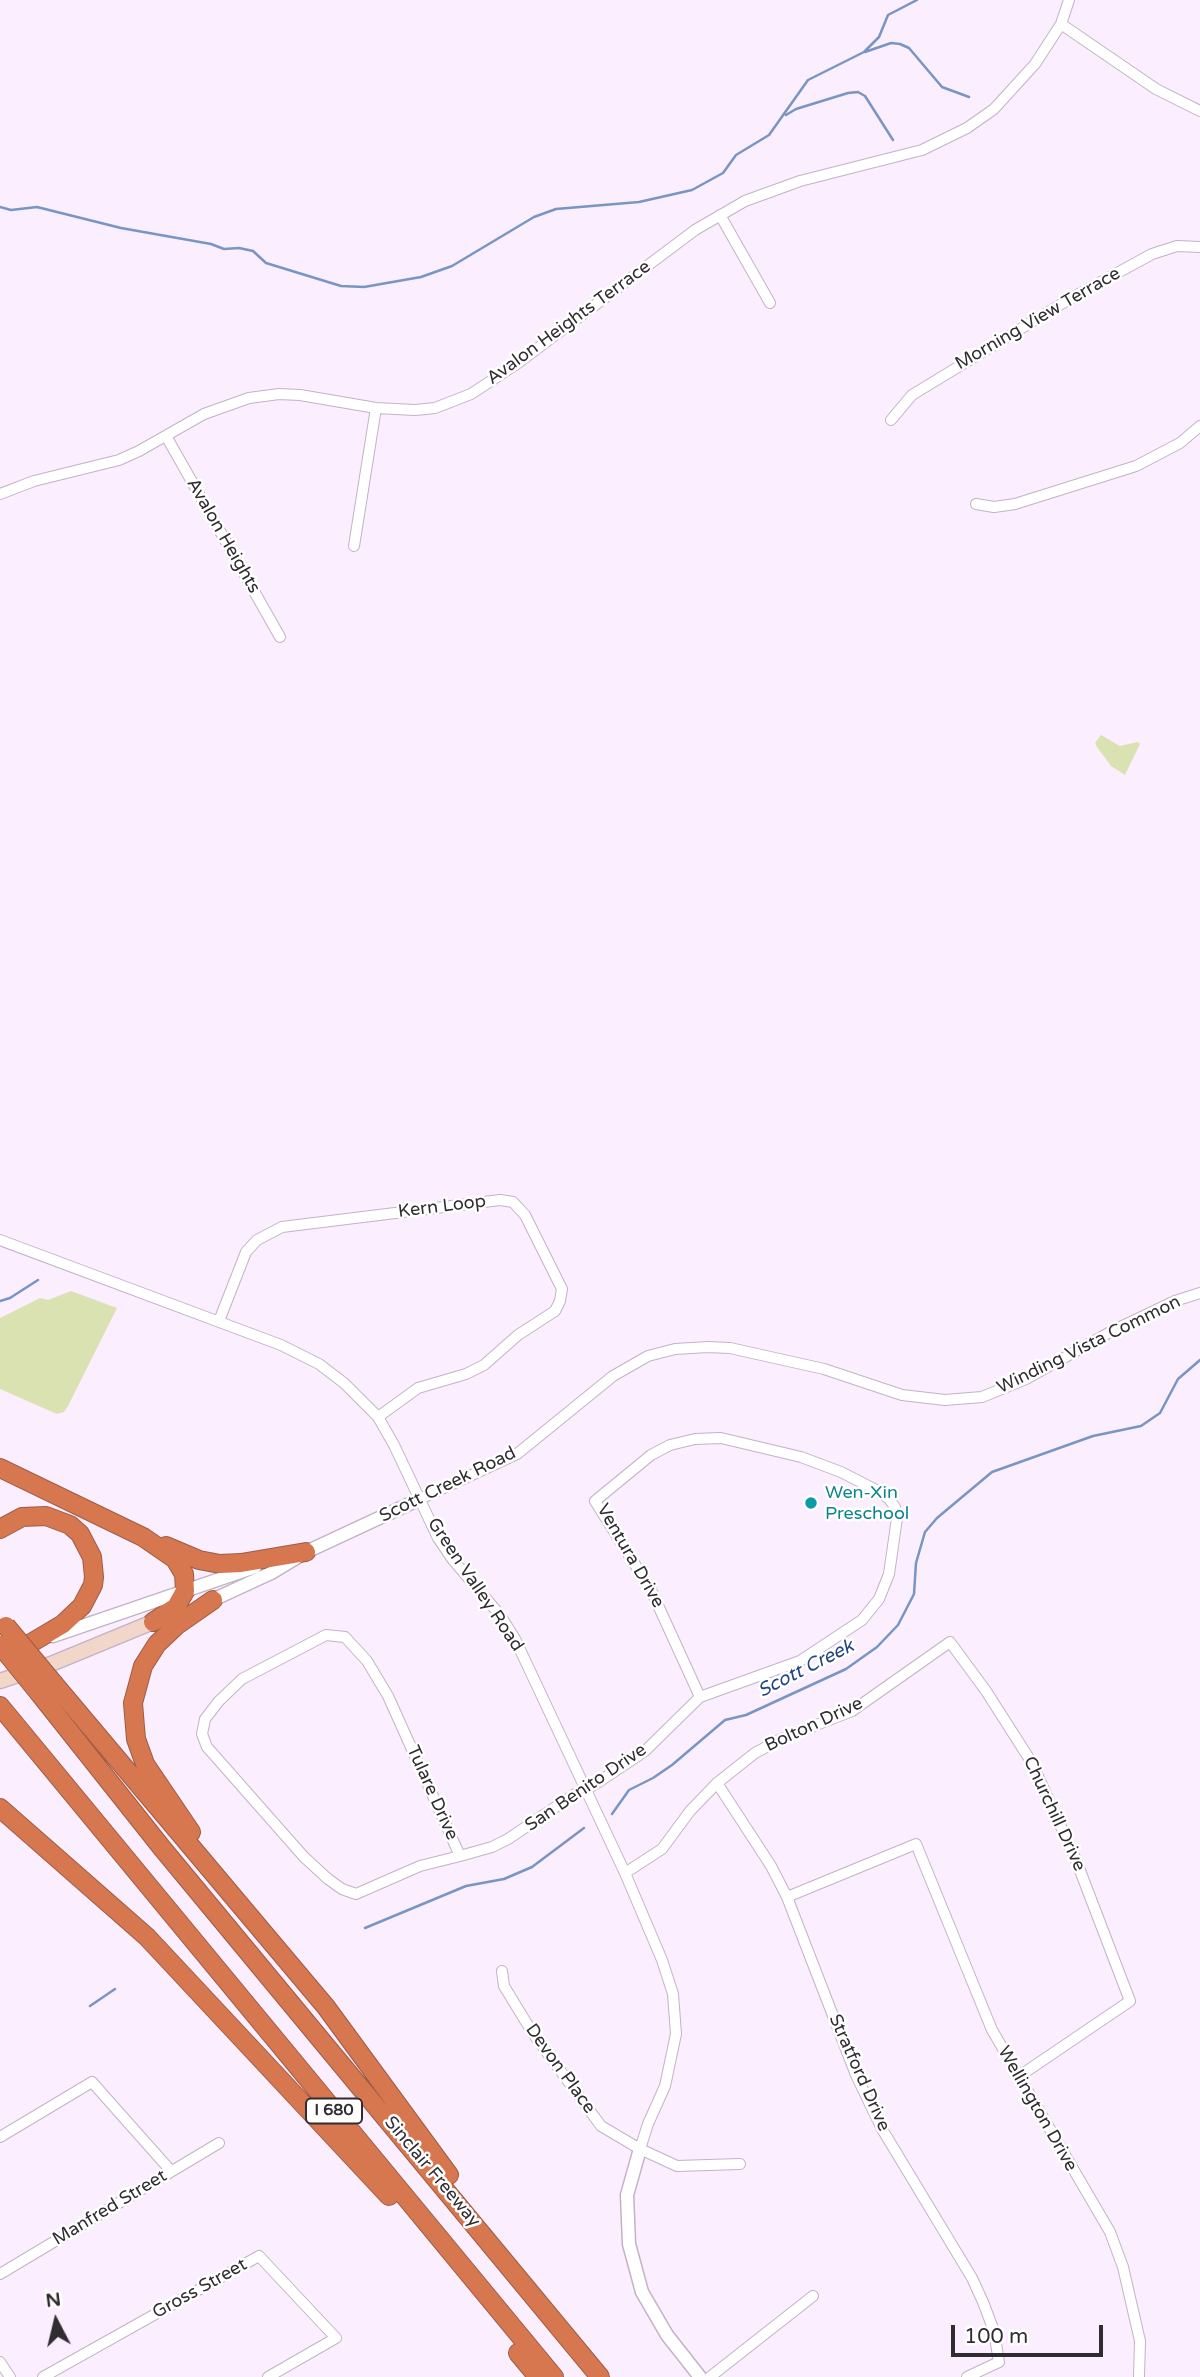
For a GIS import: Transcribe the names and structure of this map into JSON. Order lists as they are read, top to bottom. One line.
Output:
{"streets":{"highway":["I 680","Sinclair Freeway"],"main road":["Scott Creek Road"],"street":["Morning View Terrace","Avalon Heights Terrace","Avalon Heights","Kern Loop","Winding Vista Common","Ventura Drive","Green Valley Road","Bolton Drive","San Benito Drive","Tulare Drive","Churchill Drive","Devon Place","Stratford Drive","Wellington Drive","Manfred Street","Gross Street"]},"crossings":[["Avalon Heights Terrace","Avalon Heights"],["Kern Loop","Green Valley Road"],["Winding Vista Common","Scott Creek Road"],["Scott Creek Road","Green Valley Road"],["Ventura Drive","San Benito Drive"],["Green Valley Road","Bolton Drive"],["Green Valley Road","San Benito Drive"],["Green Valley Road","Devon Place"],["Bolton Drive","Churchill Drive"],["Bolton Drive","Stratford Drive"],["San Benito Drive","Tulare Drive"],["Churchill Drive","Wellington Drive"],["Stratford Drive","Wellington Drive"],["I 680","Sinclair Freeway"]],"water":["Scott Creek"],"places":["Wen-Xin Preschool"],"scale_bar":"100 m","north":"top"}
